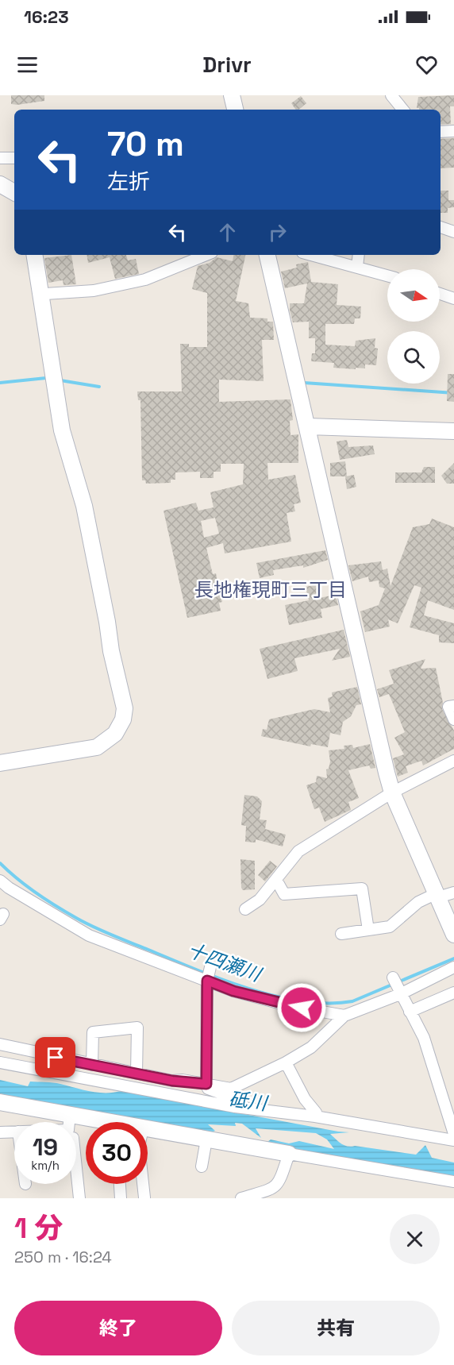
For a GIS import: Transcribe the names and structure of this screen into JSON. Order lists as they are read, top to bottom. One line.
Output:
{"districts":["長地権現町三丁目"],"water":["十四瀬川","砥川"],"north":"right","page":{"status":"16:23","header":"Drivr","turn":["70 m","左折"],"speed":"19 km/h","limit":"30","heading":["1 分","250 m · 16:24"],"buttons":["終了","共有"]}}
